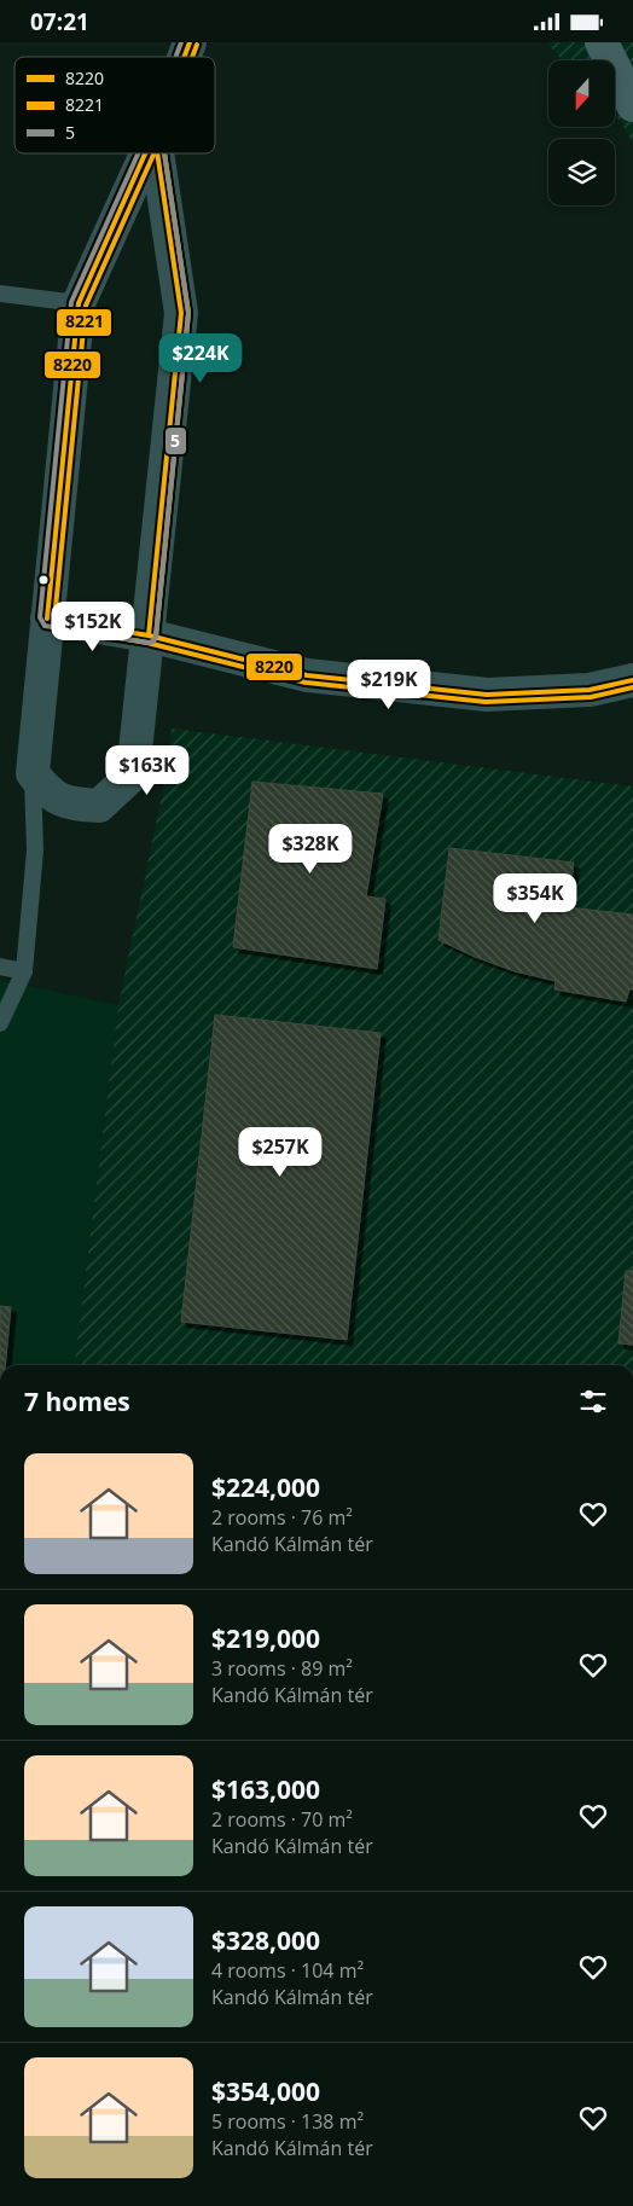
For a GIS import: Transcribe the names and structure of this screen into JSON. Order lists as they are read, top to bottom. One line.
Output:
{"lines":["transit line 8220","transit line 5","transit line 8221"],"legend":["8220","8221","5"],"north":"bottom","page":{"status":"07:21","price":["$224K","$152K","$219K","$163K","$328K","$354K","$257K"],"heading":"7 homes","list":[{"name":"$224,000","note":"2 rooms · 76 m² · Kandó Kálmán tér"},{"name":"$219,000","note":"3 rooms · 89 m² · Kandó Kálmán tér"},{"name":"$163,000","note":"2 rooms · 70 m² · Kandó Kálmán tér"},{"name":"$328,000","note":"4 rooms · 104 m² · Kandó Kálmán tér"},{"name":"$354,000","note":"5 rooms · 138 m² · Kandó Kálmán tér"}]}}
